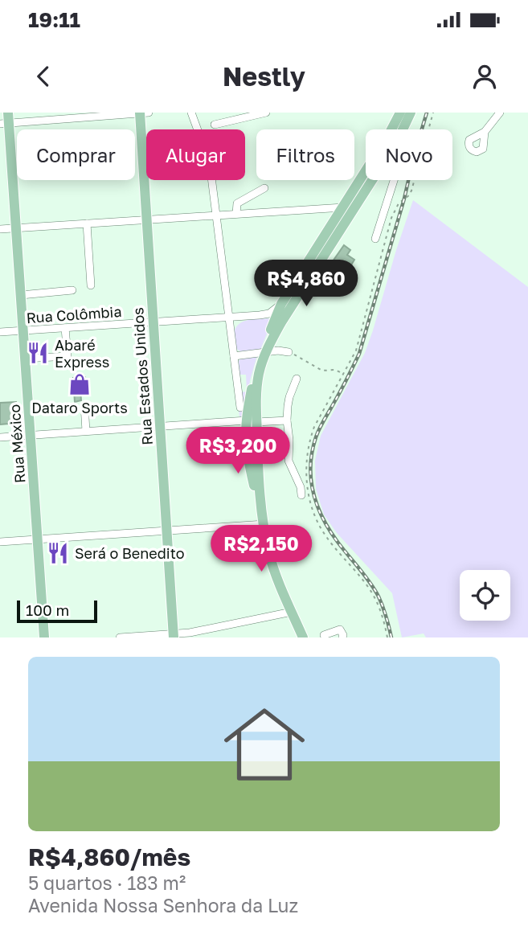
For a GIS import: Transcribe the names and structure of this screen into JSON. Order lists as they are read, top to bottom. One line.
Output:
{"streets":{"main road":["Rua Estados Unidos","Rua México"],"street":["Rua Colômbia"]},"crossings":[["Rua Colômbia","Rua Estados Unidos"],["Rua Colômbia","Rua México"]],"places":{"restaurant":["Abaré Express","Será o Benedito"],"shop":["Dataro Sports"]},"scale_bar":"100 m","page":{"status":"19:11","header":"Nestly","chip":["Comprar","Alugar","Filtros","Novo"],"price":["R$4,860","R$3,200","R$2,150"],"scale":"100 m","list":[{"name":"R$4,860/mês","note":"5 quartos · 183 m² · Avenida Nossa Senhora da Luz"}]}}
